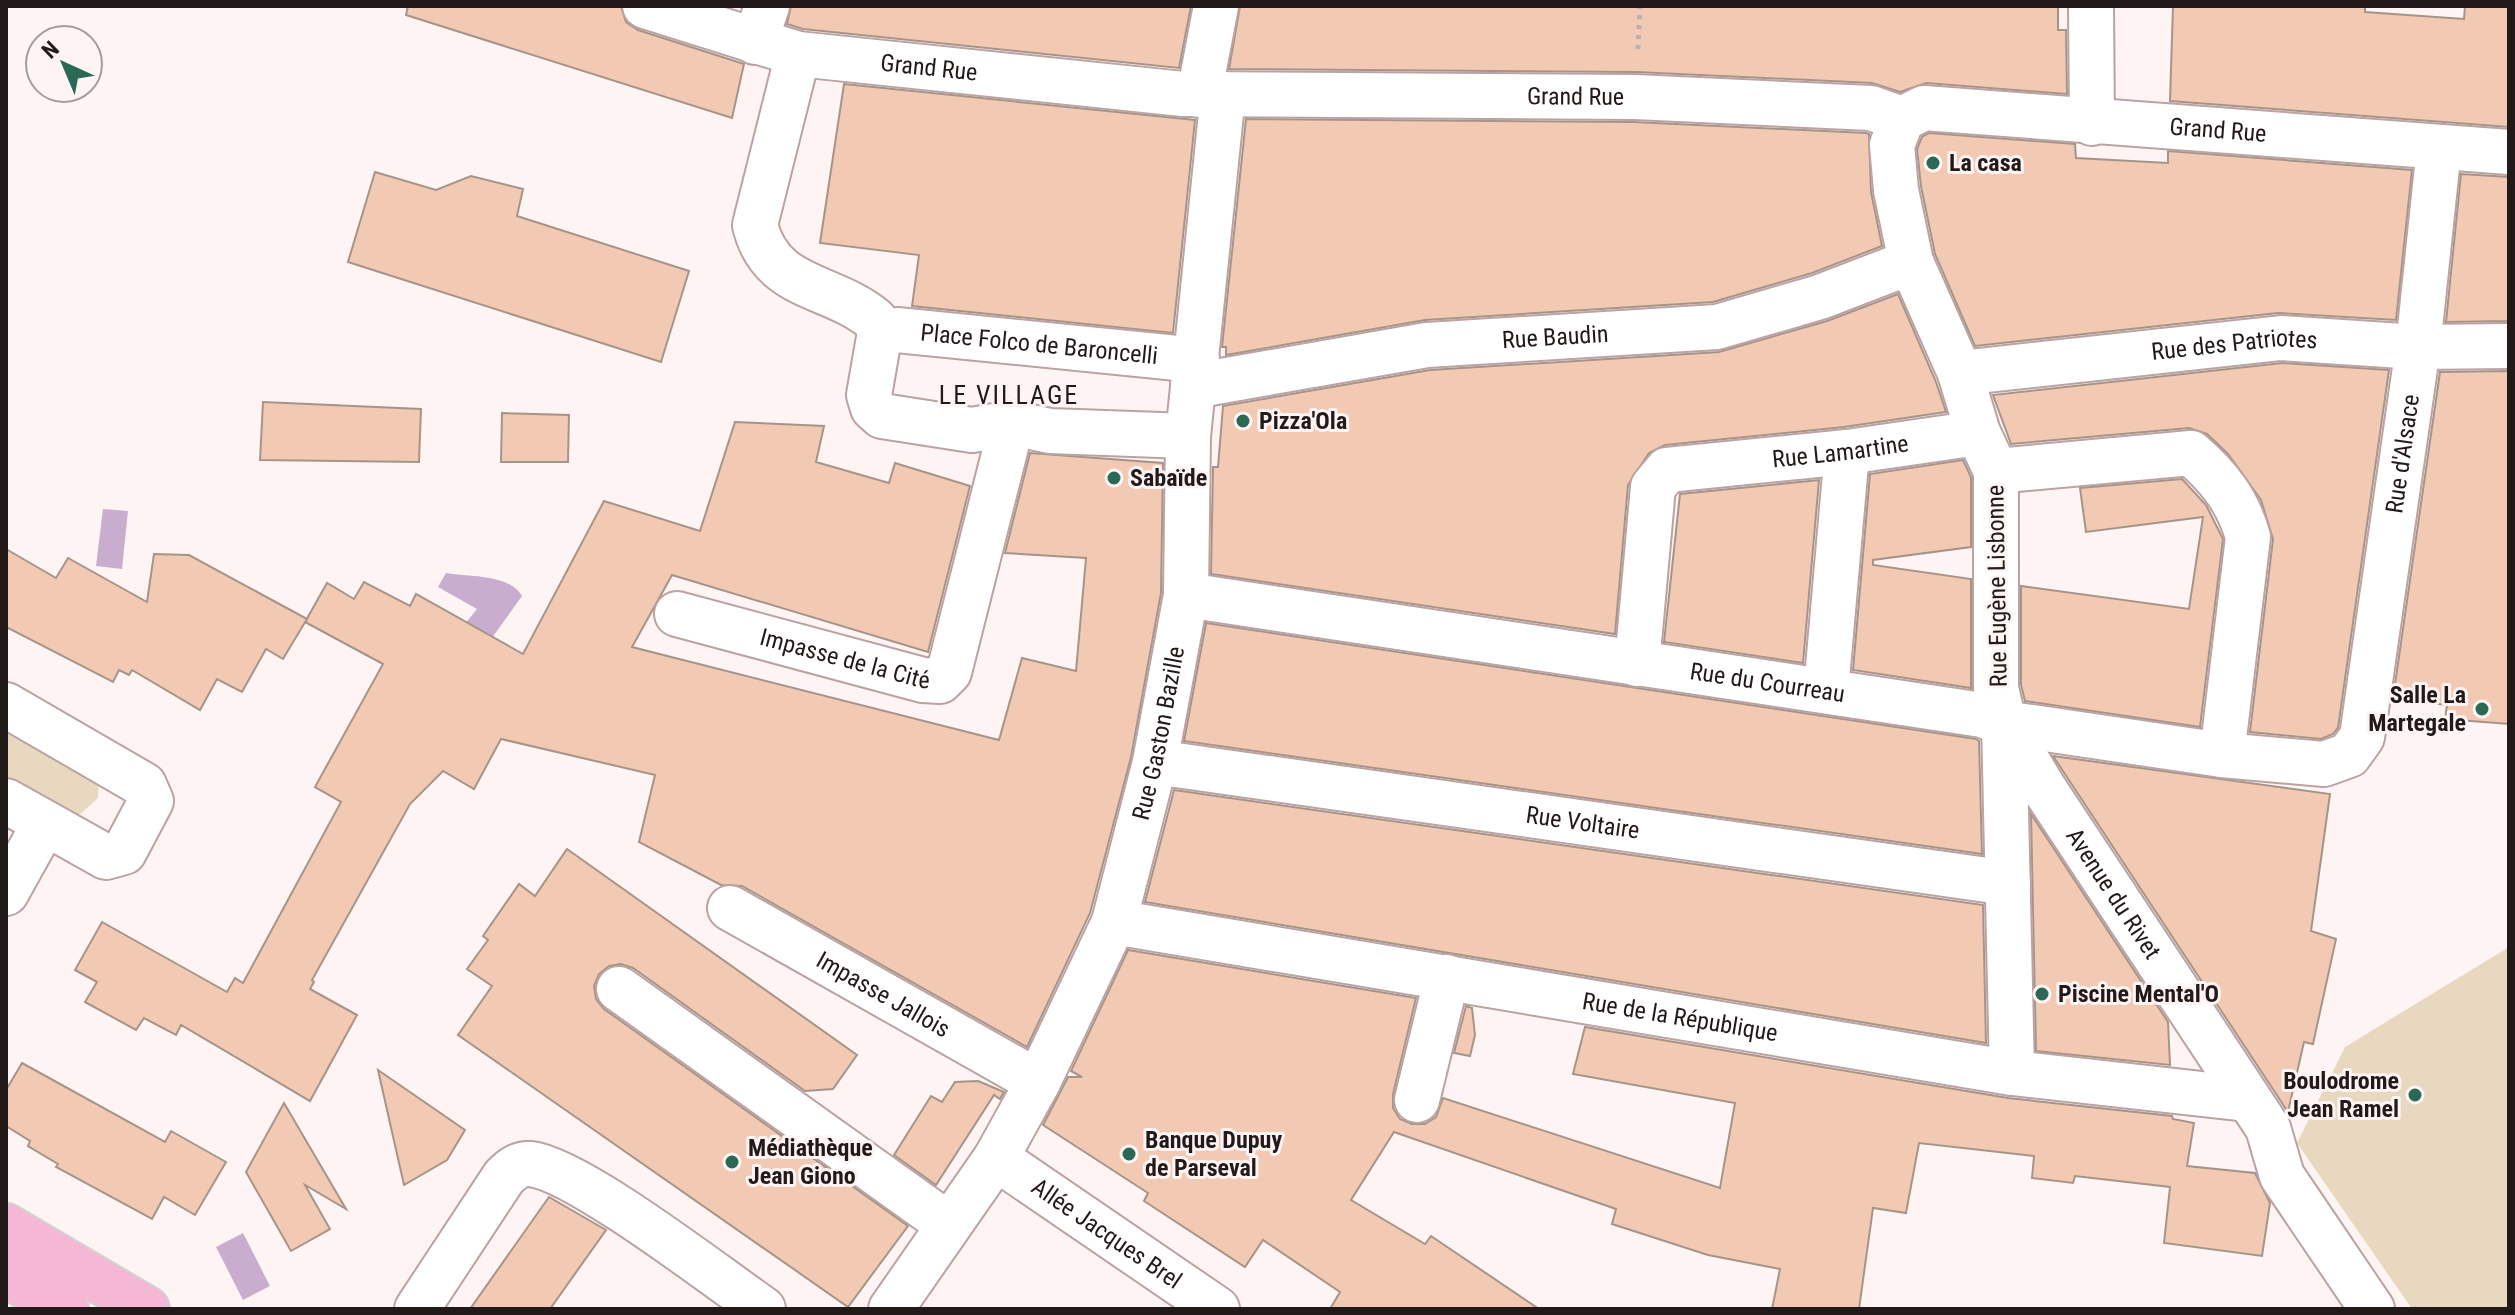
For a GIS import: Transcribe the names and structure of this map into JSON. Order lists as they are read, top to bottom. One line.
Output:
{"streets":{"street":["Grand Rue","Rue Baudin","Place Folco de Baroncelli","Rue des Patriotes","Rue Lamartine","Rue d'Alsace","Rue Eugène Lisbonne","Impasse de la Cité","Rue du Courreau","Rue Gaston Bazille","Rue Voltaire","Avenue du Rivet","Impasse Jallois","Rue de la République","Allée Jacques Brel"]},"crossings":[["Grand Rue","Rue d'Alsace"],["Grand Rue","Rue Eugène Lisbonne"],["Grand Rue","Rue Gaston Bazille"],["Rue Baudin","Place Folco de Baroncelli"],["Rue Baudin","Rue Eugène Lisbonne"],["Rue Baudin","Rue Gaston Bazille"],["Place Folco de Baroncelli","Rue Gaston Bazille"],["Rue des Patriotes","Rue d'Alsace"],["Rue des Patriotes","Rue Eugène Lisbonne"],["Rue Lamartine","Rue Eugène Lisbonne"],["Rue Lamartine","Rue du Courreau"],["Rue d'Alsace","Rue du Courreau"],["Rue Eugène Lisbonne","Rue du Courreau"],["Rue Eugène Lisbonne","Rue Voltaire"],["Rue Eugène Lisbonne","Avenue du Rivet"],["Rue Eugène Lisbonne","Rue de la République"],["Rue du Courreau","Rue Gaston Bazille"],["Rue du Courreau","Avenue du Rivet"],["Rue Gaston Bazille","Rue Voltaire"],["Rue Gaston Bazille","Impasse Jallois"],["Rue Gaston Bazille","Rue de la République"],["Rue Gaston Bazille","Allée Jacques Brel"],["Avenue du Rivet","Rue de la République"]],"districts":["LE VILLAGE"],"places":["La casa","Pizza'Ola","Sabaïde","Salle La Martegale","Piscine Mental'O","Boulodrome Jean Ramel","Banque Dupuy de Parseval","Médiathèque Jean Giono"],"north":"top left"}
